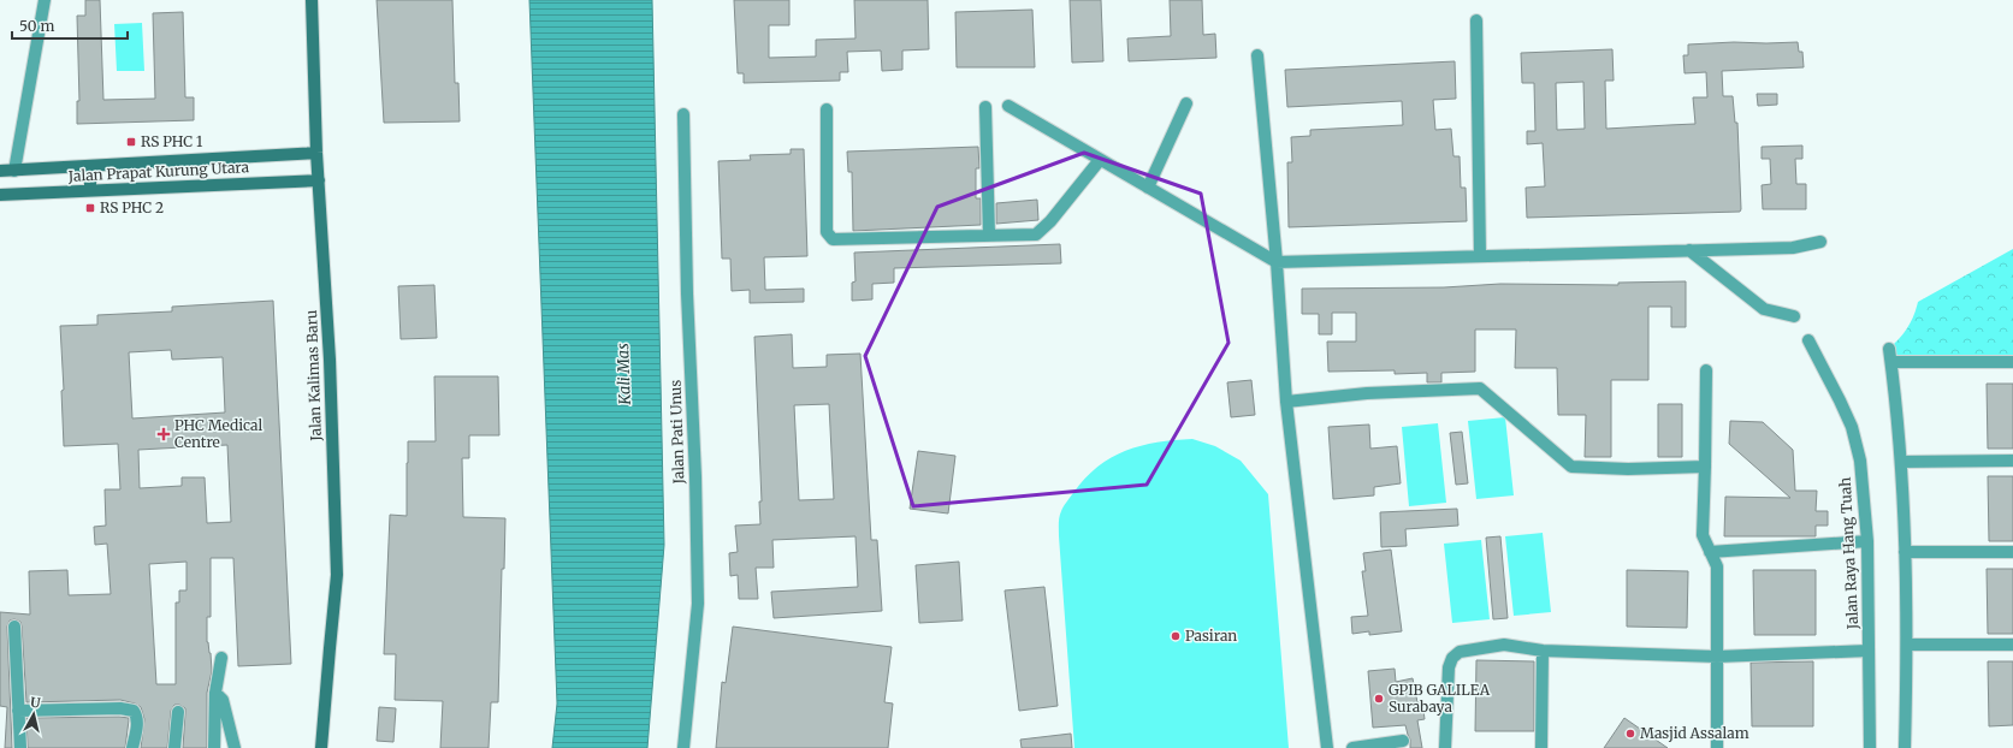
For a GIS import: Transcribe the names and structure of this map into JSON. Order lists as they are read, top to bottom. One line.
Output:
{"streets":{"street":["Jalan Prapat Kurung Utara","Jalan Kalimas Baru","Jalan Pati Unus","Jalan Raya Hang Tuah"]},"crossings":[["Jalan Prapat Kurung Utara","Jalan Kalimas Baru"]],"water":["Kali Mas"],"places":{"transit":["RS PHC 1","RS PHC 2"],"health":["PHC Medical Centre"],"other":["Pasiran","GPIB GALILEA Surabaya","Masjid Assalam"]},"scale_bar":"50 m","north":"top"}
